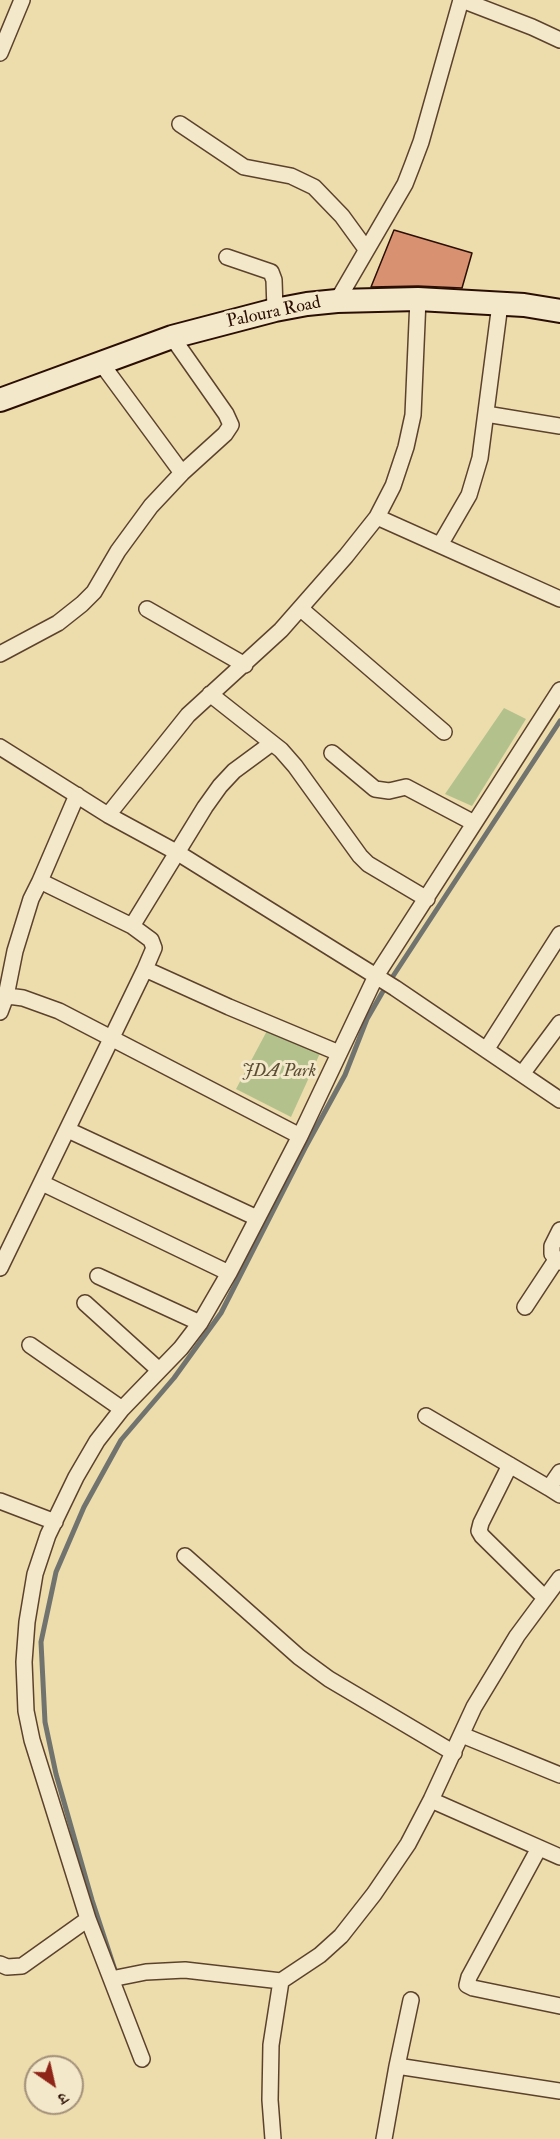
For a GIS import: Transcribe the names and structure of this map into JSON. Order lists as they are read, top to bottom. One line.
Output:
{"streets":{"main road":["Paloura Road"]},"parks":["JDA Park"],"north":"bottom right"}
